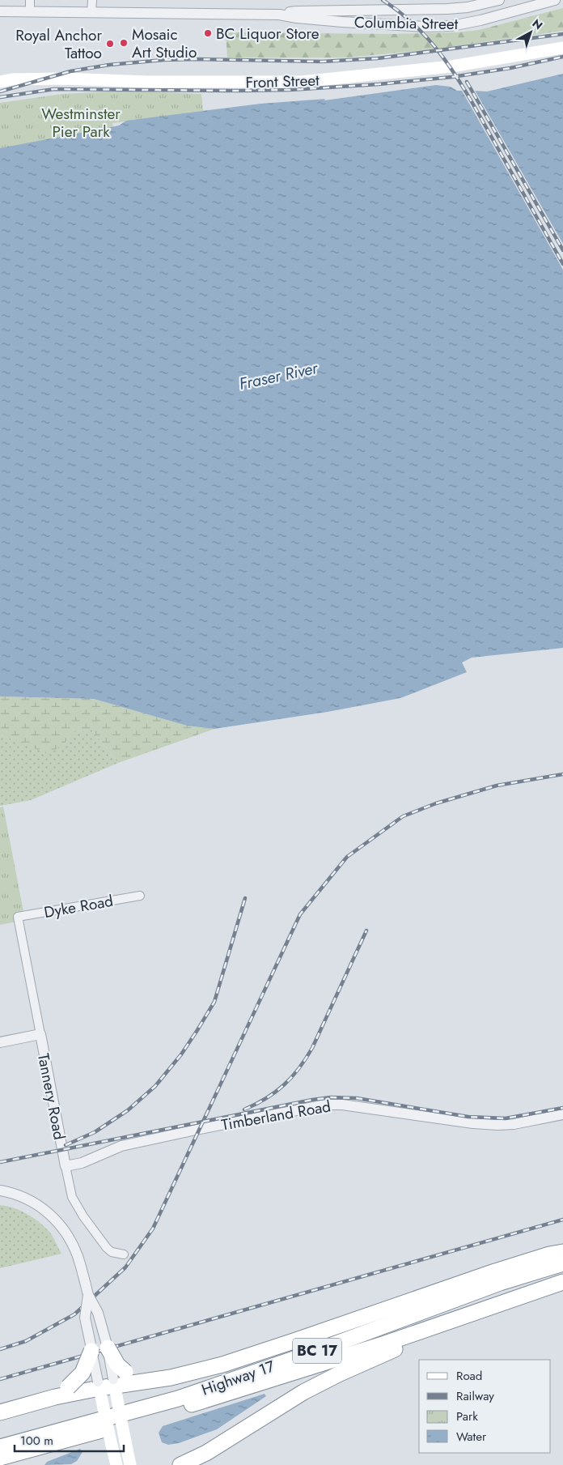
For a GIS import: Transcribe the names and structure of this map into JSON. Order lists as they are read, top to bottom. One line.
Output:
{"streets":{"highway":["BC 17","Highway 17"],"main road":["Front Street"],"street":["Columbia Street","Dyke Road","Tannery Road","Timberland Road"]},"crossings":[["Dyke Road","Tannery Road"],["Tannery Road","Timberland Road"]],"water":["Fraser River"],"parks":["Westminster Pier Park"],"places":["BC Liquor Store","Mosaic Art Studio","Royal Anchor Tattoo"],"legend":["Road","Railway","Park","Water"],"scale_bar":"100 m","north":"top right"}
